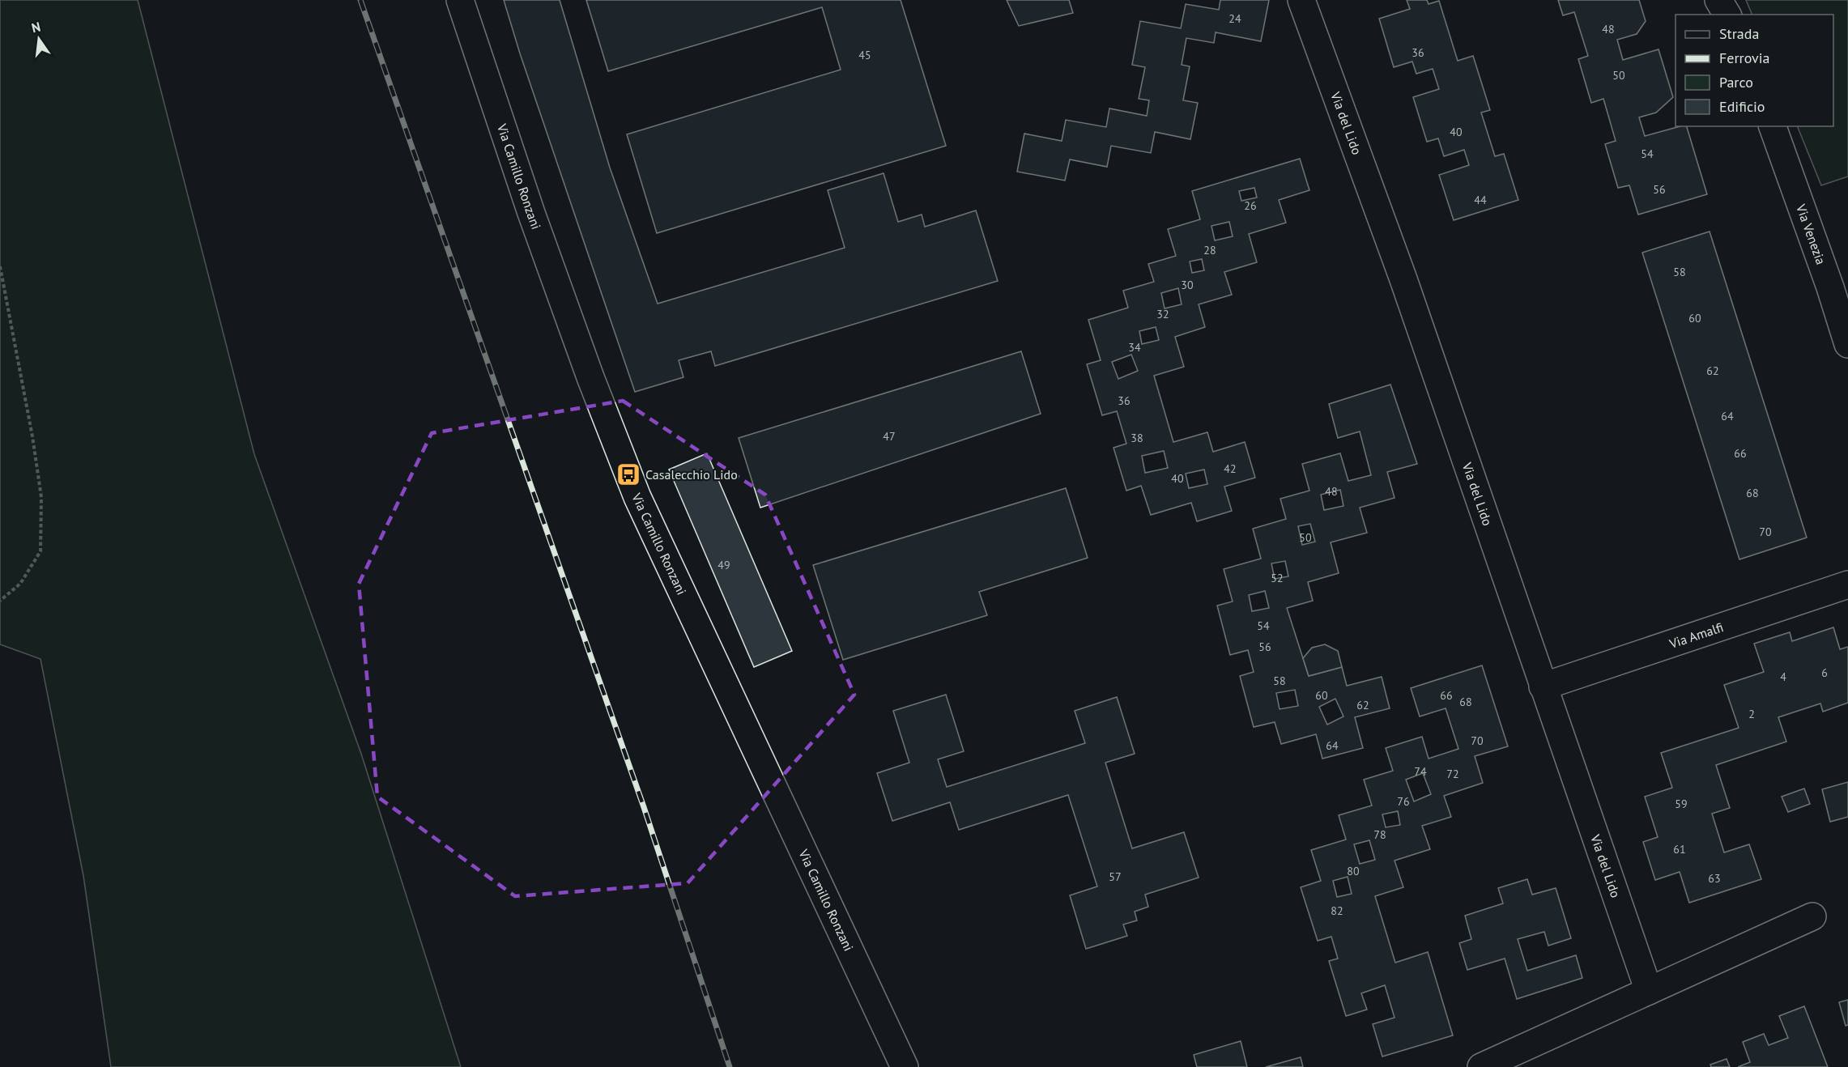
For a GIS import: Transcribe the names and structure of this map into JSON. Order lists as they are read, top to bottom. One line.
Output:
{"streets":{"street":["Via del Lido","Via Camillo Ronzani","Via Venezia","Via Amalfi"]},"crossings":[["Via del Lido","Via Amalfi"]],"places":{"bus stop":["Casalecchio Lido"]},"house_numbers":["24","48","36","45","50","40","54","56","44","26","28","58","30","32","60","34","62","36","64","47","38","66","42","40","48","68","70","50","49","52","54","56","6","4","58","60","66","68","62","2","70","64","74","72","76","59","78","61","80","57","63","82"],"legend":["Strada","Ferrovia","Parco","Edificio"],"north":"top"}
